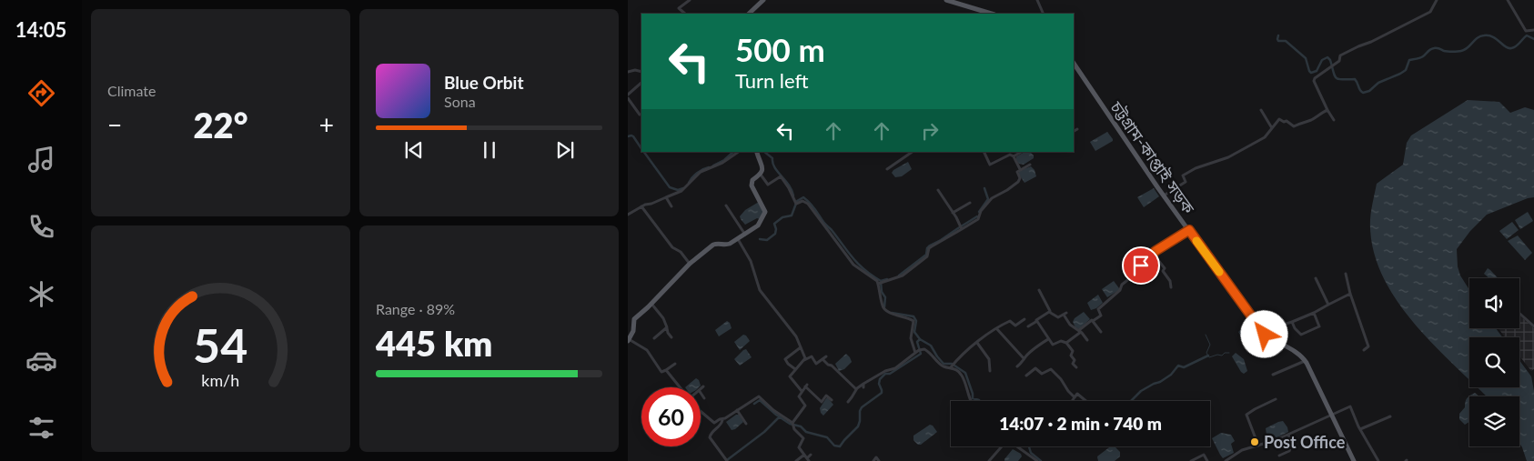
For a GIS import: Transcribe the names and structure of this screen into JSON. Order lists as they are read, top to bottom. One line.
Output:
{"streets":{"main road":["চট্টগ্রাম-কাপ্তাই সড়ক"]},"places":["Post Office"],"page":{"tabs":"14:05","tile":["Climate",["Range · 89%","445 km"]],"turn":["500 m","Turn left"],"song":["Blue Orbit","Sona"],"heat":["−","22°","+"],"limit":"60","trip":"14:07 · 2 min · 740 m","gauge":["54","km/h"]}}
